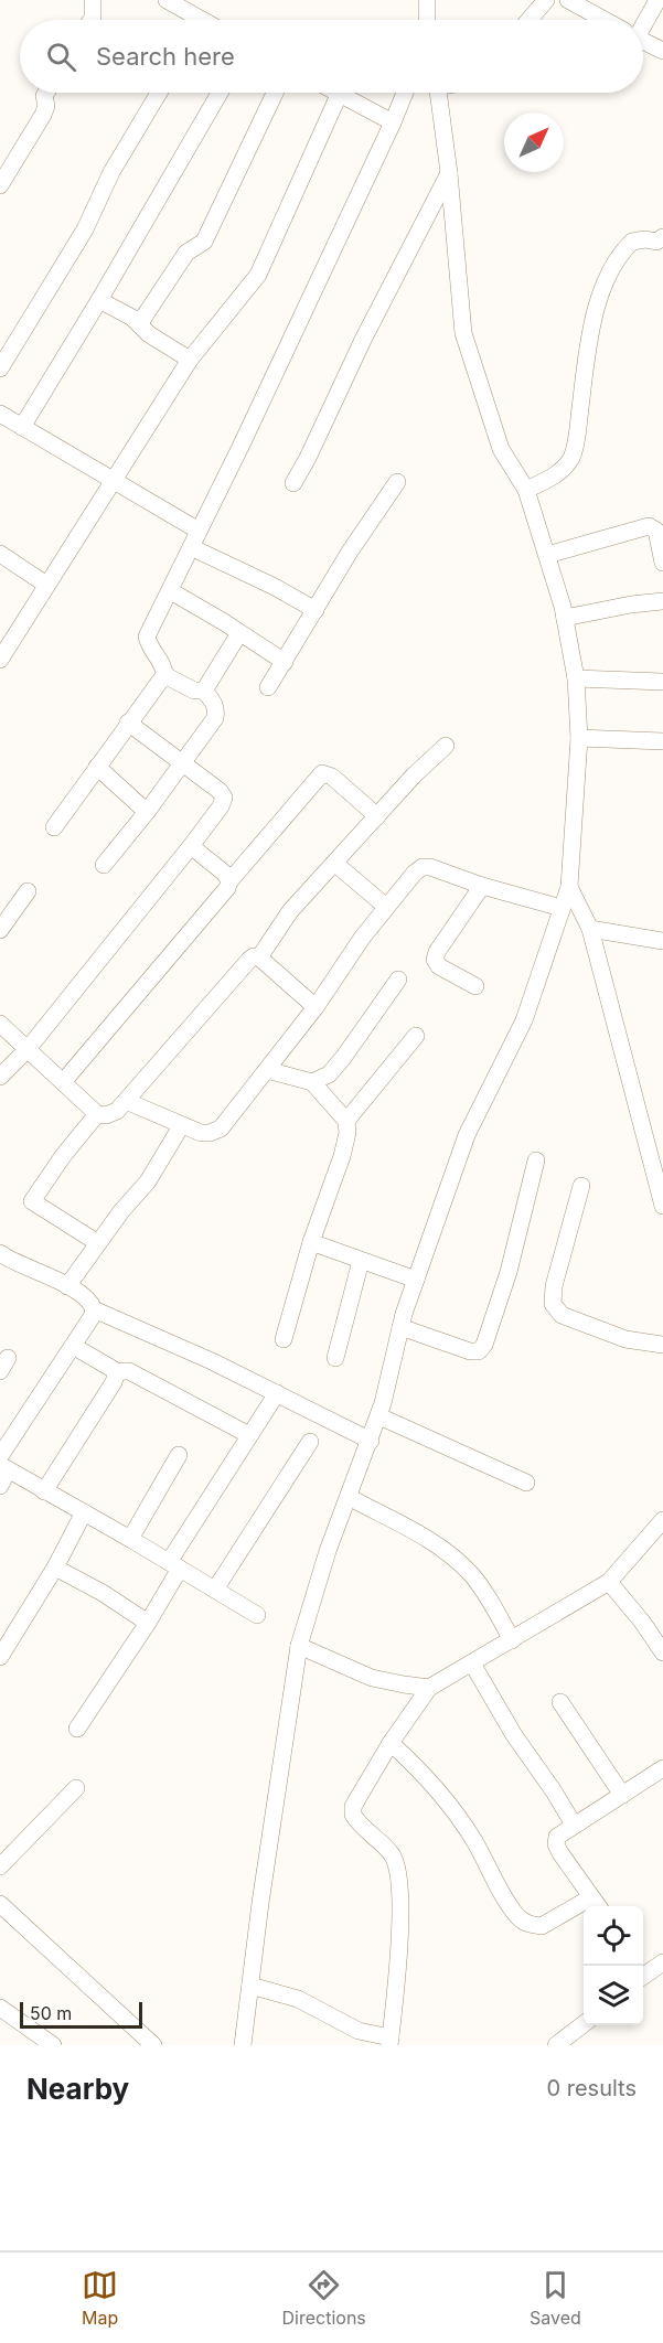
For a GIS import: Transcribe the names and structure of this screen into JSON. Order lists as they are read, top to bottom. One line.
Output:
{"scale_bar":"50 m","north":"top right","page":{"search":"Search here","scale":"50 m","heading":["Nearby","0 results"],"nav":["Map","Directions","Saved"]}}
